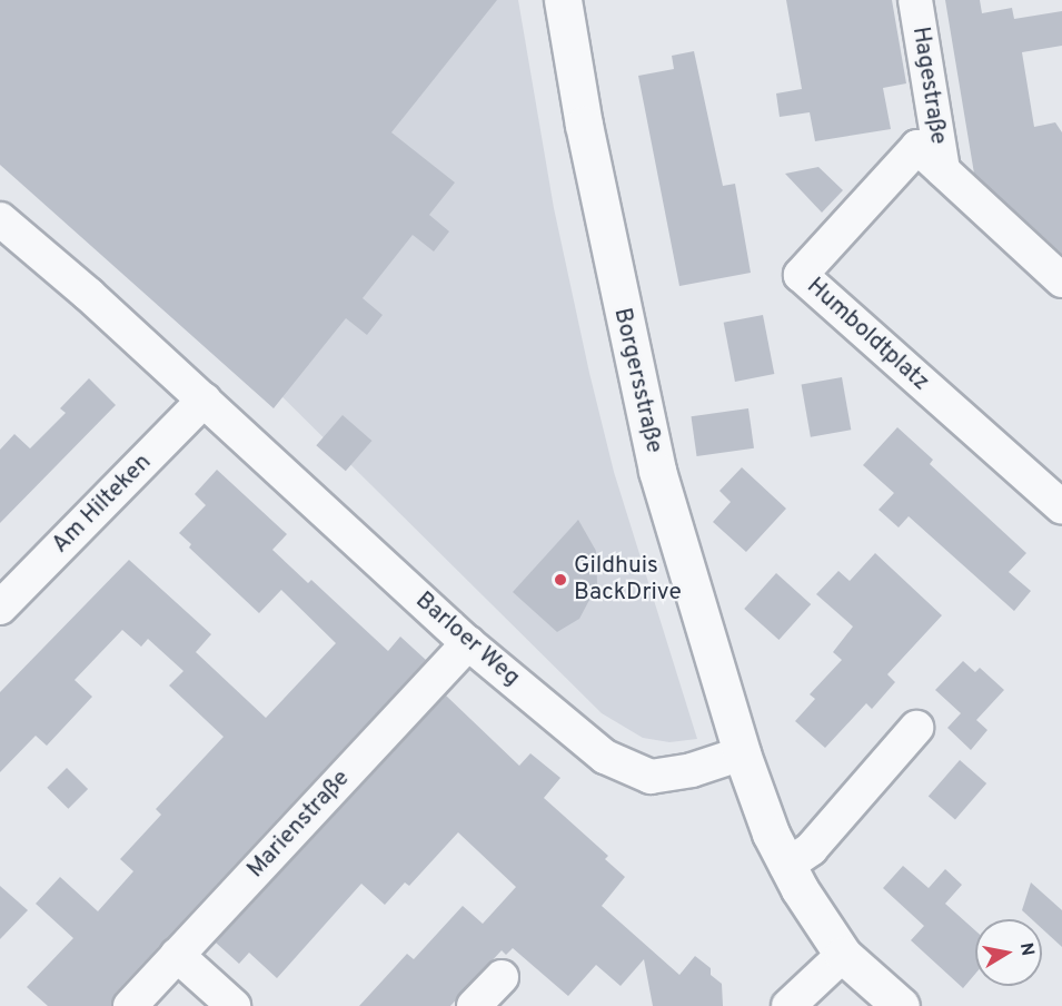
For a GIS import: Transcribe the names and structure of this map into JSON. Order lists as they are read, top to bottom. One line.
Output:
{"streets":{"street":["Hagestraße","Humboldtplatz","Borgersstraße","Am Hilteken","Barloer Weg","Marienstraße"]},"crossings":[["Hagestraße","Humboldtplatz"],["Borgersstraße","Barloer Weg"],["Am Hilteken","Barloer Weg"],["Barloer Weg","Marienstraße"]],"places":["Gildhuis BackDrive"],"north":"right"}
